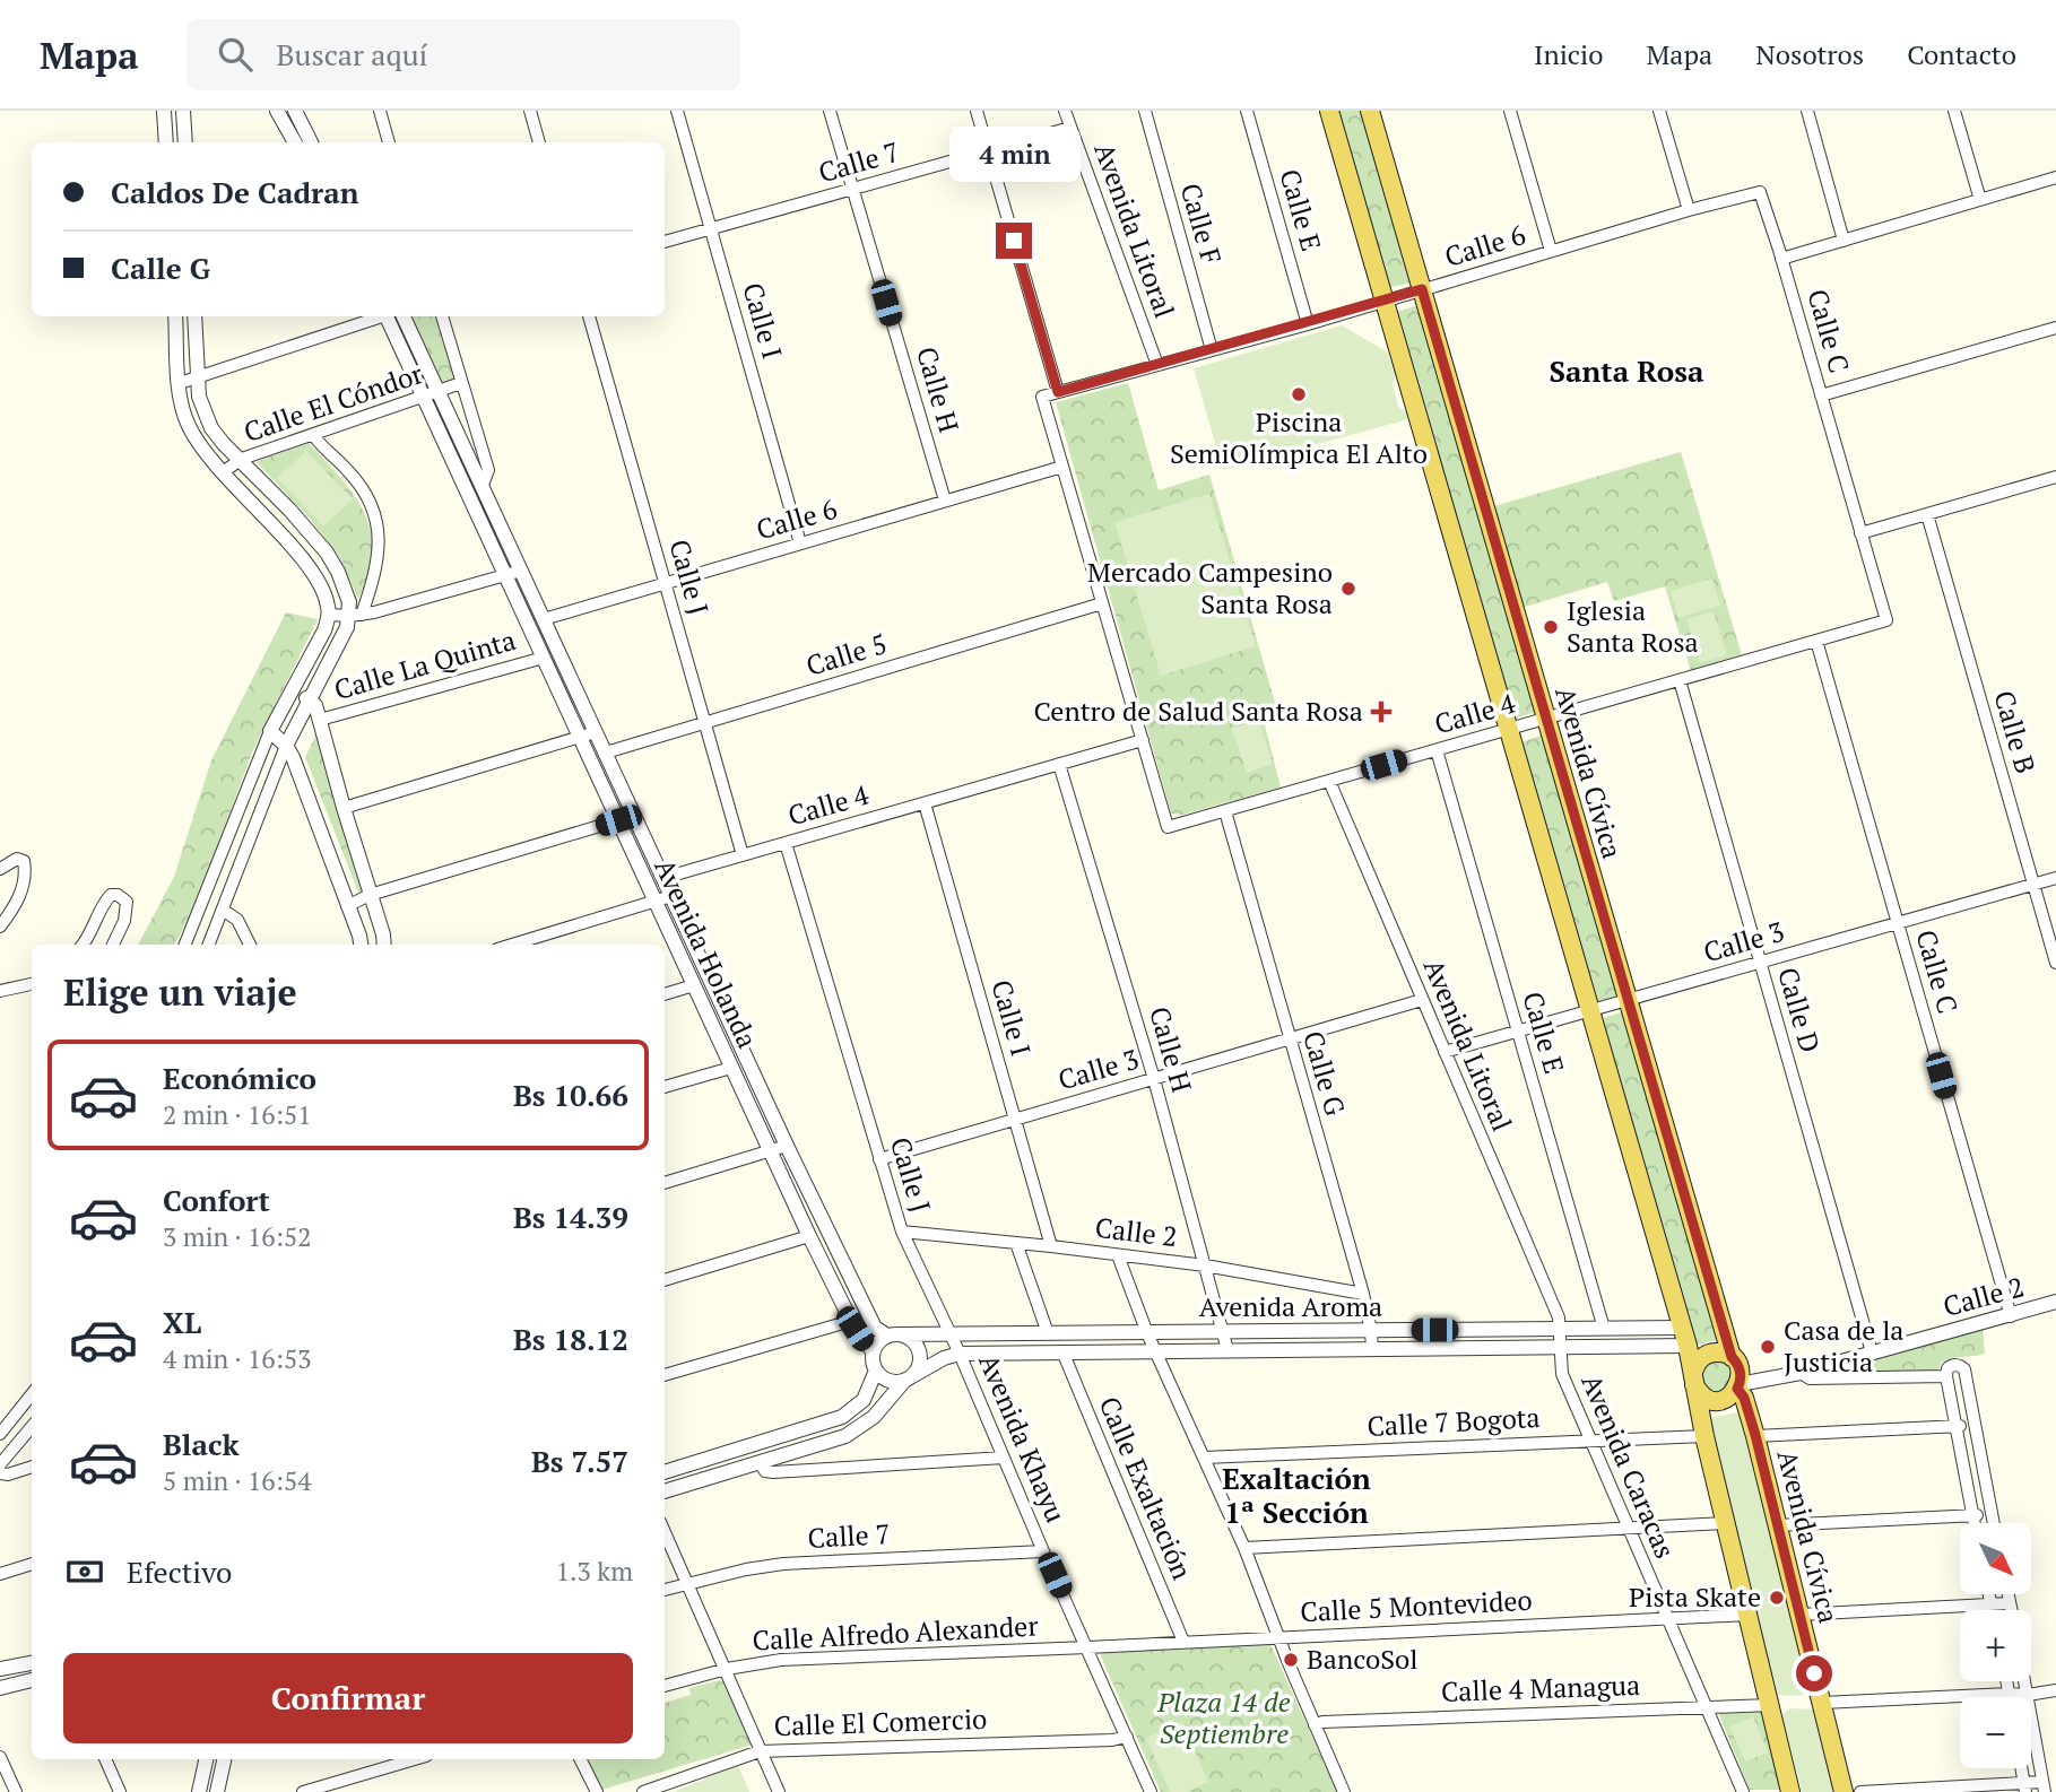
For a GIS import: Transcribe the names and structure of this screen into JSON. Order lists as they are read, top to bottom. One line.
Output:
{"streets":{"main road":["Avenida Cívica"],"street":["Calle 7","Calle E","Calle F","Avenida Litoral","Calle 6","Calle I","Calle C","Calle H","Calle El Cóndor","Calle J","Calle 5","Calle La Quinta","Calle 4","Calle B","Calle 3","Avenida Holanda","Calle D","Calle G","Calle 2","Avenida Aroma","Calle 7 Bogota","Avenida Khayu","Avenida Caracas","Calle Exaltación","Calle 5 Montevideo","Calle Alfredo Alexander","Calle 4 Managua","Calle El Comercio"]},"crossings":[["Calle 7","Avenida Litoral"],["Calle 7","Calle I"],["Calle 7","Calle H"],["Calle 7","Avenida Khayu"],["Calle E","Calle 6"],["Calle E","Calle 4"],["Calle E","Calle 3"],["Calle E","Avenida Aroma"],["Calle F","Calle 6"],["Avenida Litoral","Calle 6"],["Avenida Litoral","Calle 4"],["Avenida Litoral","Calle 3"],["Avenida Litoral","Avenida Aroma"],["Avenida Litoral","Avenida Caracas"],["Calle 6","Calle I"],["Calle 6","Calle C"],["Calle 6","Calle H"],["Calle 6","Calle J"],["Calle 6","Avenida Cívica"],["Calle 6","Avenida Holanda"],["Calle I","Calle 4"],["Calle I","Calle 3"],["Calle I","Calle 2"],["Calle C","Calle 4"],["Calle C","Calle 3"],["Calle C","Calle 2"],["Calle H","Calle 4"],["Calle H","Calle 3"],["Calle H","Calle 2"],["Calle H","Avenida Aroma"],["Calle El Cóndor","Avenida Holanda"],["Calle J","Calle 5"],["Calle J","Calle 4"],["Calle J","Calle 3"],["Calle J","Calle 2"],["Calle J","Avenida Aroma"],["Calle J","Avenida Khayu"],["Calle 5","Avenida Holanda"],["Calle La Quinta","Avenida Holanda"],["Calle 4","Avenida Cívica"],["Calle 4","Avenida Holanda"],["Calle 4","Calle D"],["Calle 4","Calle G"],["Calle B","Calle 3"],["Avenida Cívica","Calle 3"],["Avenida Cívica","Calle 2"],["Calle 3","Calle D"],["Calle 3","Calle G"],["Avenida Holanda","Avenida Aroma"],["Calle D","Calle 2"],["Calle G","Calle 2"],["Calle G","Avenida Aroma"],["Avenida Aroma","Avenida Khayu"],["Avenida Aroma","Avenida Caracas"],["Avenida Aroma","Calle Exaltación"],["Calle 7 Bogota","Avenida Caracas"],["Avenida Khayu","Calle 5 Montevideo"],["Avenida Khayu","Calle Alfredo Alexander"],["Avenida Khayu","Calle El Comercio"],["Avenida Caracas","Calle 5 Montevideo"],["Avenida Caracas","Calle 4 Managua"],["Calle Exaltación","Calle 5 Montevideo"],["Calle 5 Montevideo","Calle Alfredo Alexander"]],"districts":["Santa Rosa","Exaltación 1ª Sección"],"parks":["Plaza 14 de Septiembre"],"places":{"other":["Piscina SemiOlímpica El Alto","Mercado Campesino Santa Rosa","Iglesia Santa Rosa","Casa de la Justicia","Pista Skate","BancoSol"],"health":["Centro de Salud Santa Rosa"]},"north":"bottom right","page":{"header":"Mapa","search":"Buscar aquí","nav":["Inicio","Mapa","Nosotros","Contacto"],"bubble":"4 min","banner":["Caldos De Cadran","Calle G"],"heading":"Elige un viaje","list":[{"name":"Económico","note":"2 min · 16:51","value":"Bs 10.66"},{"name":"Confort","note":"3 min · 16:52","value":"Bs 14.39"},{"name":"XL","note":"4 min · 16:53","value":"Bs 18.12"},{"name":"Black","note":"5 min · 16:54","value":"Bs 7.57"}],"map_buttons":["+","−"],"pay":["Efectivo","1.3 km"],"buttons":"Confirmar"}}
